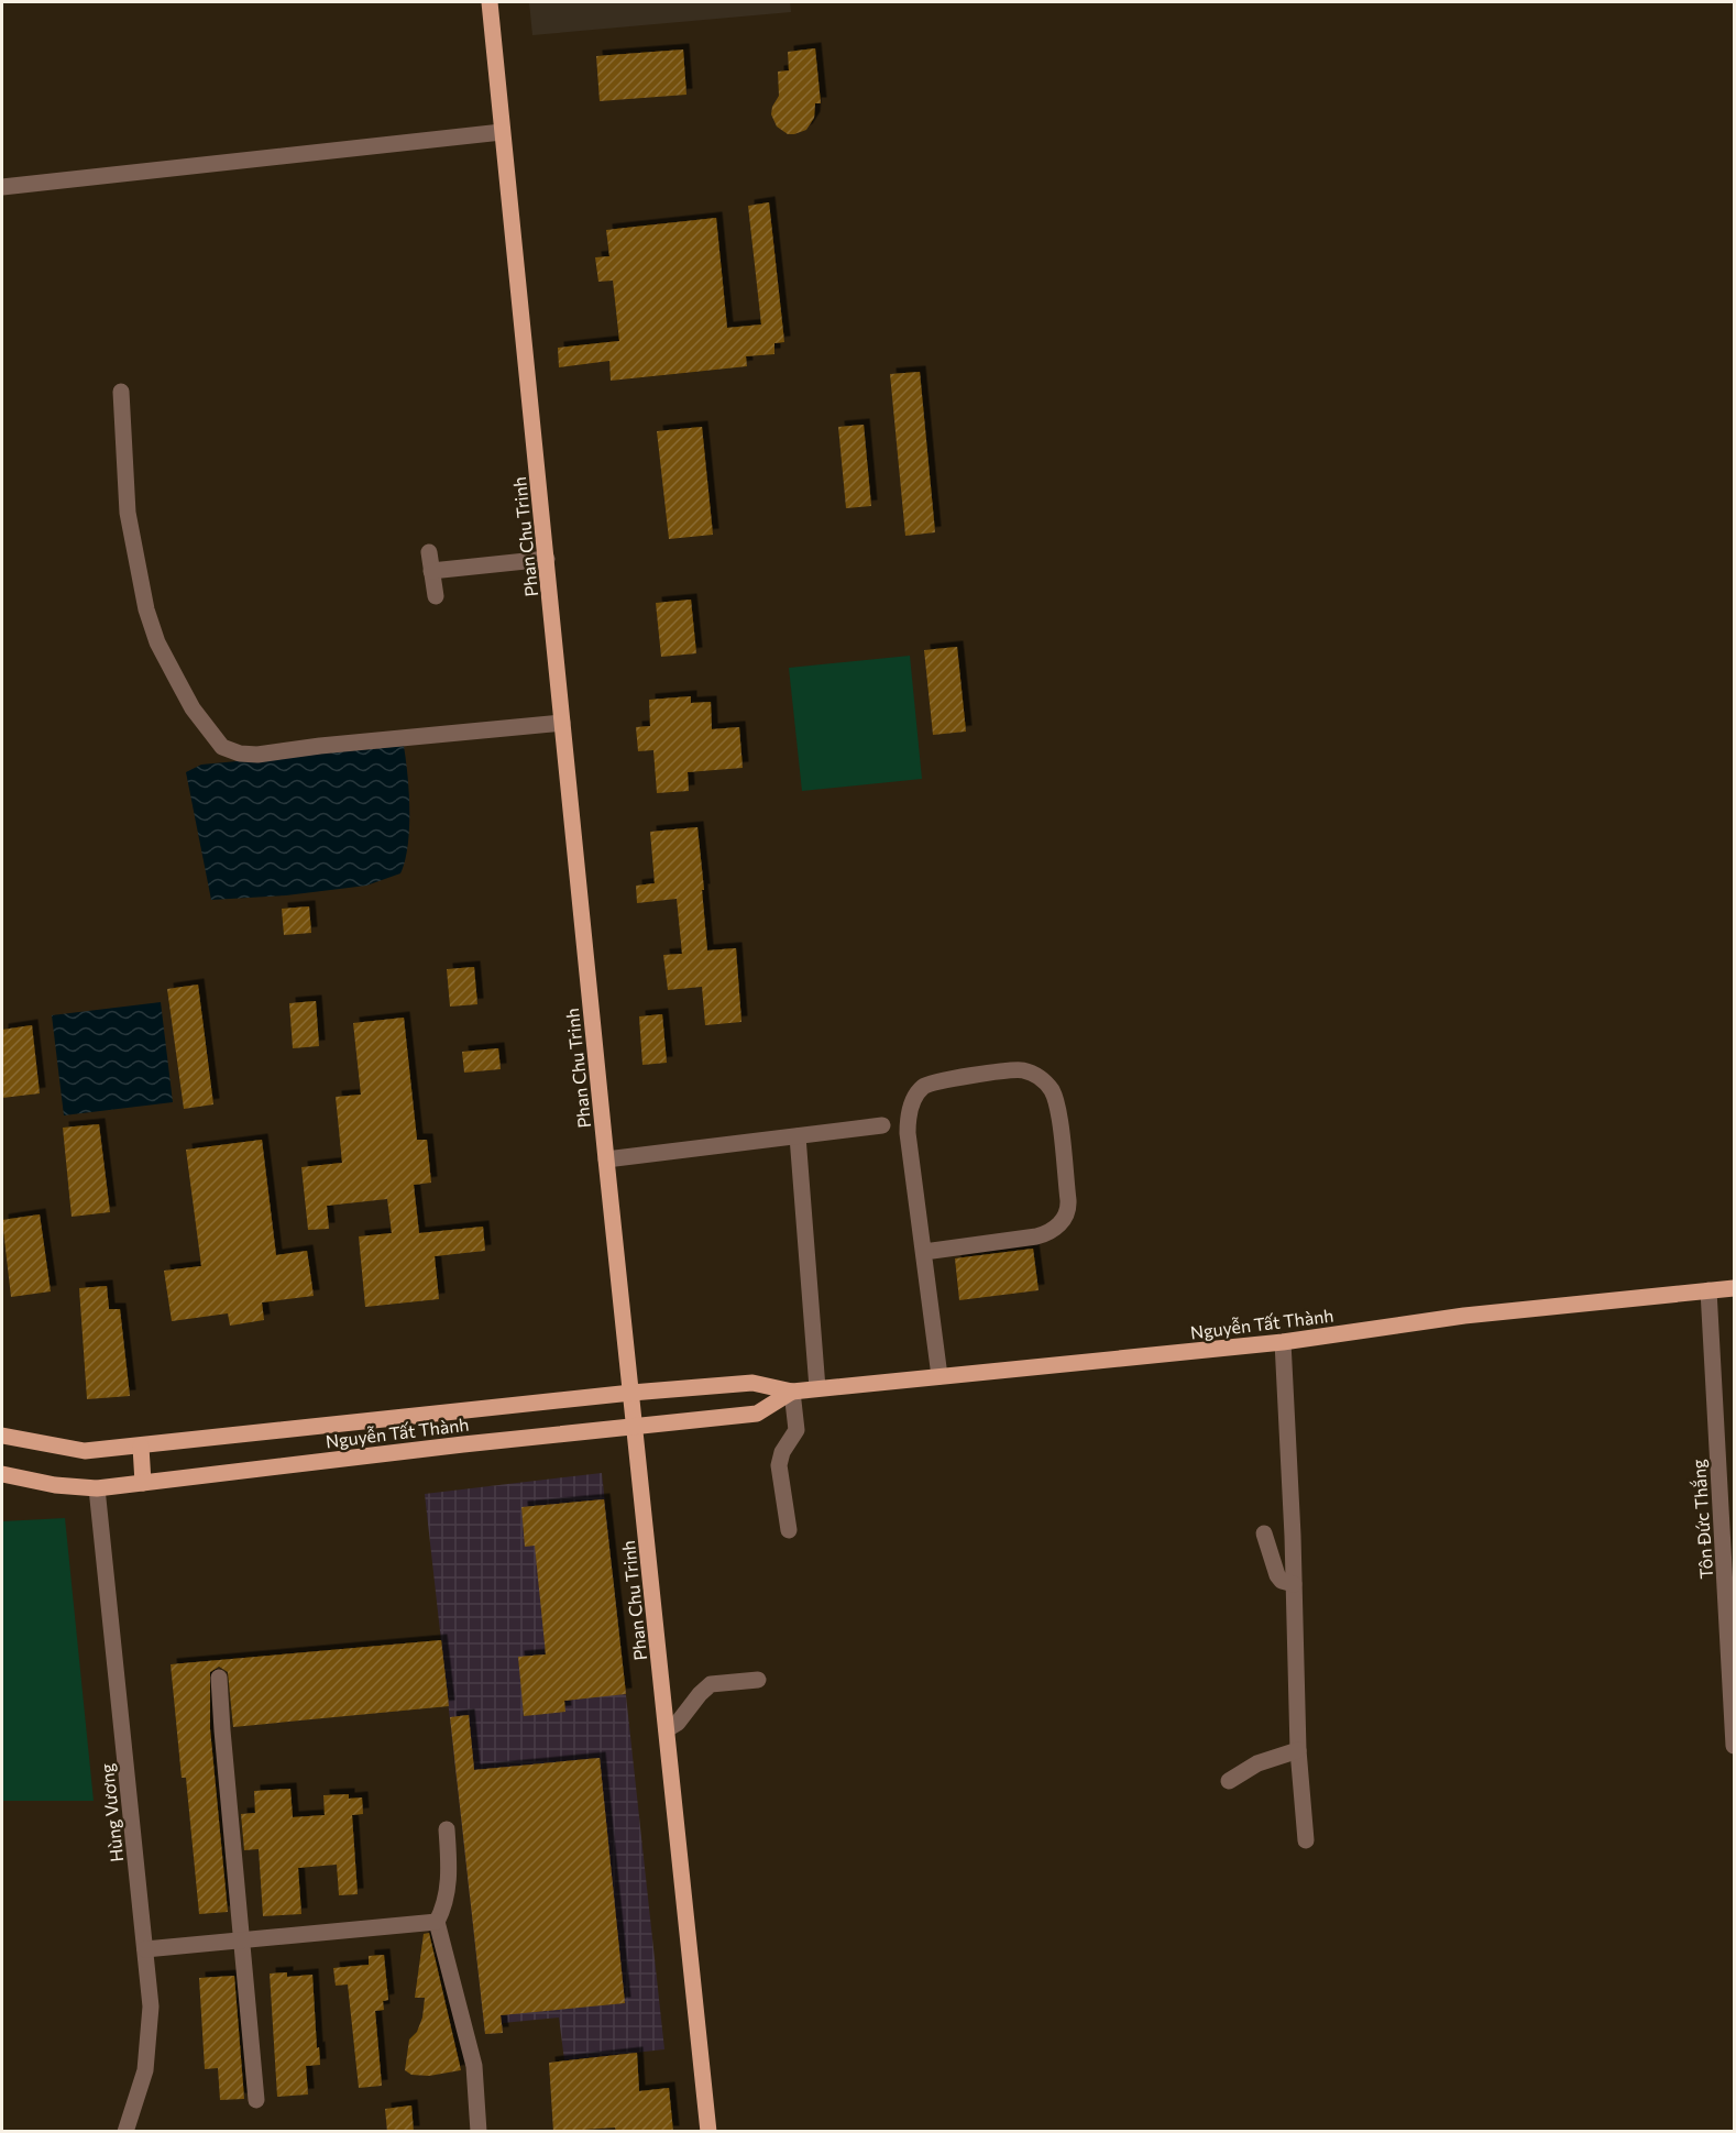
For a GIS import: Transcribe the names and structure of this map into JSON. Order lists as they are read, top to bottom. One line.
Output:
{"streets":{"main road":["Phan Chu Trinh","Nguyễn Tất Thành"],"street":["Tôn Đức Thắng","Hùng Vương"]},"crossings":[["Phan Chu Trinh","Nguyễn Tất Thành"],["Nguyễn Tất Thành","Tôn Đức Thắng"],["Nguyễn Tất Thành","Hùng Vương"]]}
